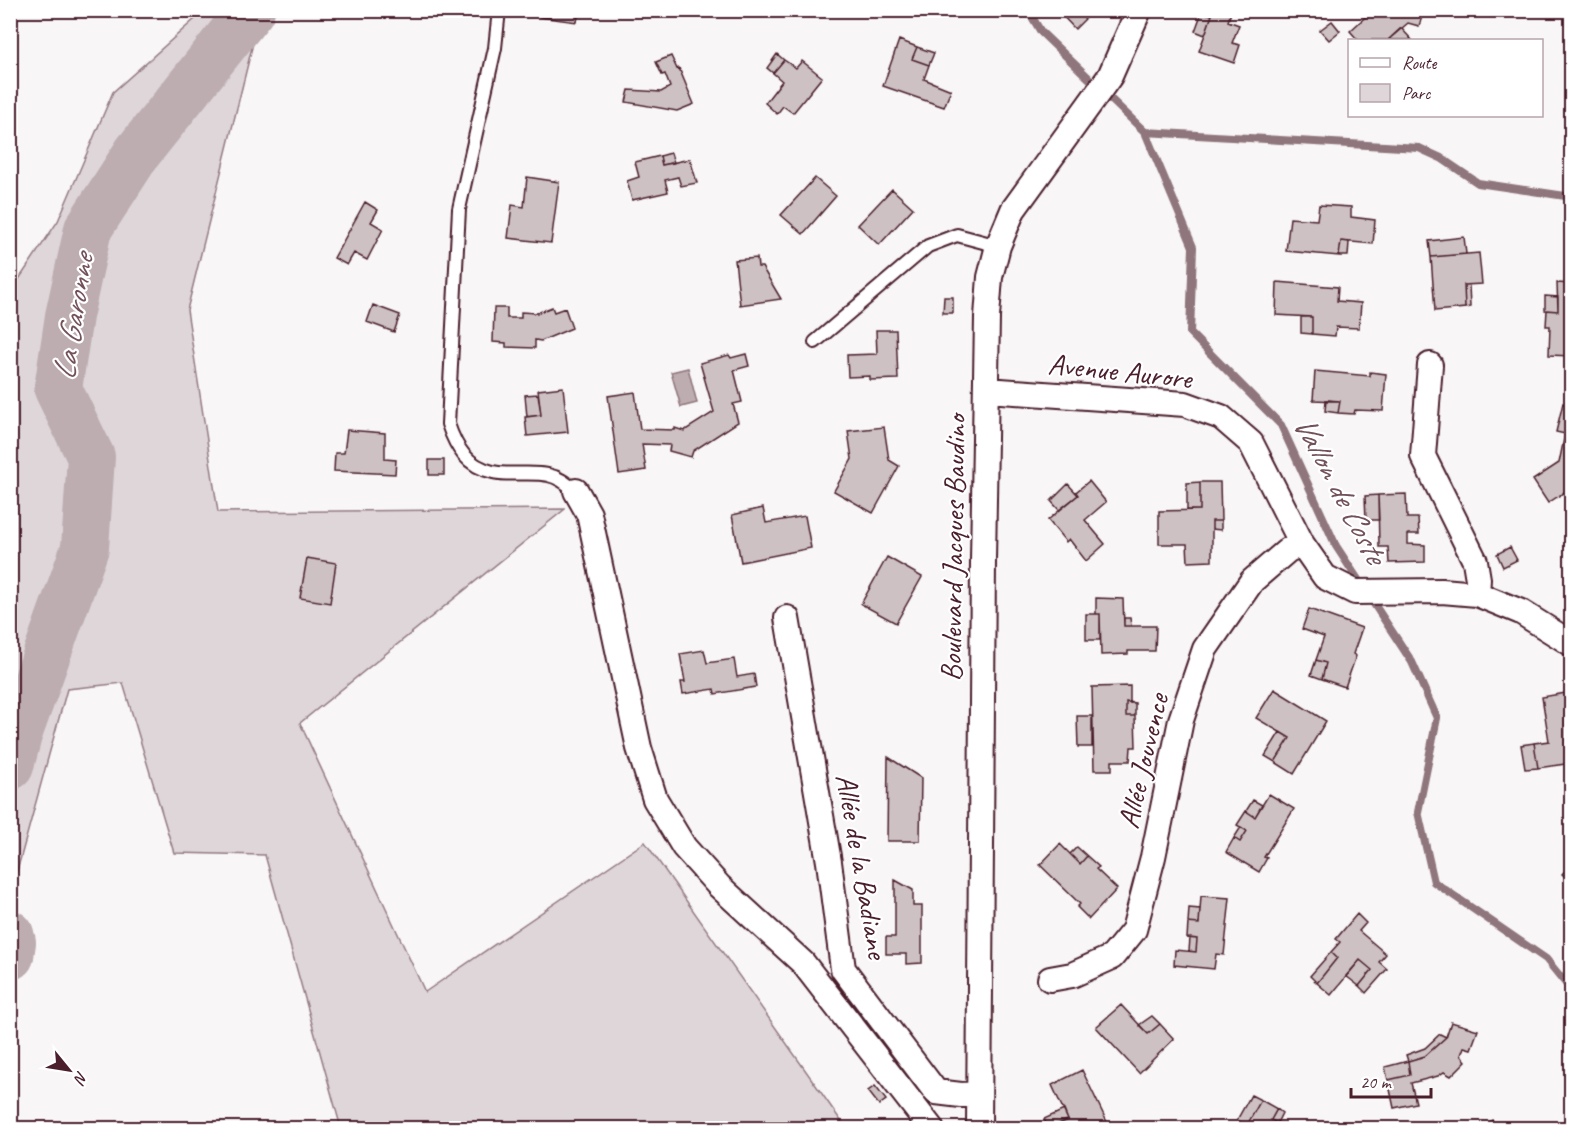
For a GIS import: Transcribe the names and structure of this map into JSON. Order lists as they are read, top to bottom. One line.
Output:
{"streets":{"street":["Avenue Aurore","Boulevard Jacques Baudino","Allée Jouvence","Allée de la Badiane"]},"crossings":[["Avenue Aurore","Boulevard Jacques Baudino"],["Avenue Aurore","Allée Jouvence"],["Boulevard Jacques Baudino","Allée de la Badiane"]],"water":["La Garonne","Vallon de Coste"],"legend":["Route","Parc"],"scale_bar":"20 m","north":"bottom right"}
